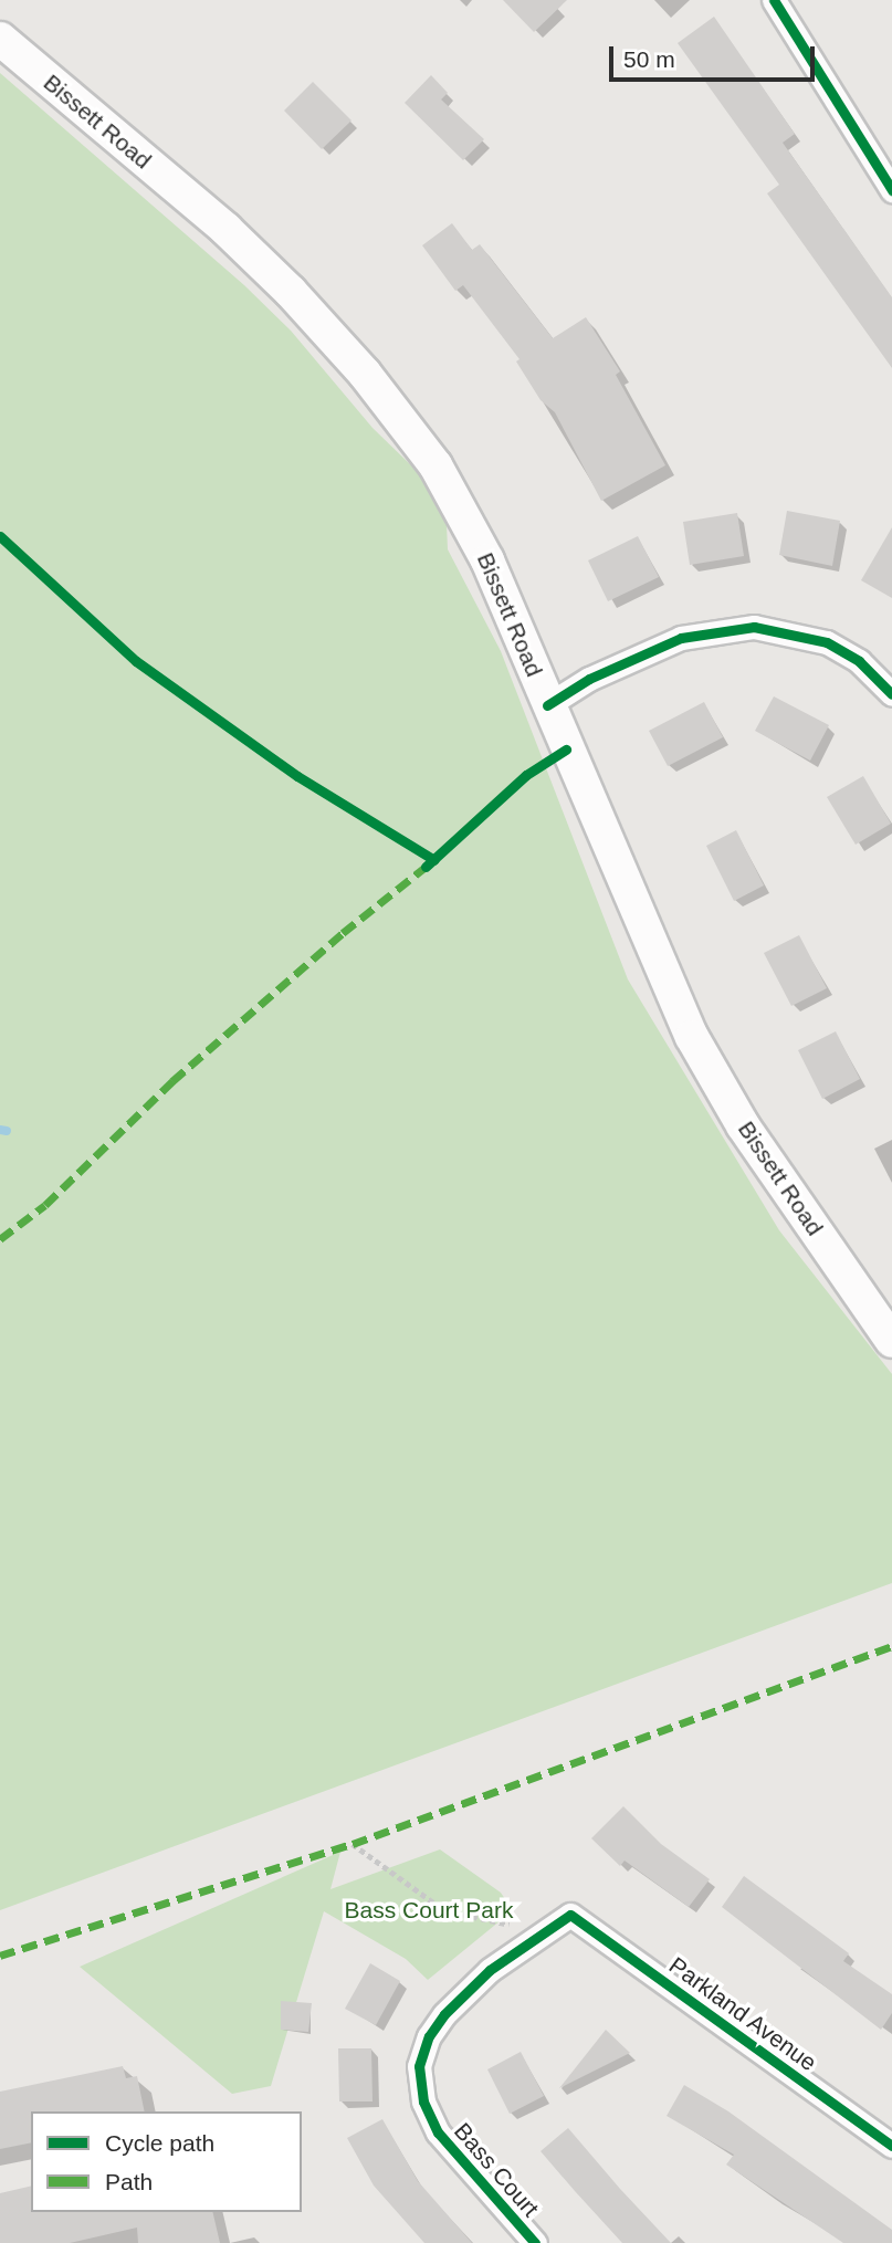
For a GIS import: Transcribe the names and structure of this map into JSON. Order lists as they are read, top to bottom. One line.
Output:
{"streets":{"main road":["Bissett Road"],"street":["Parkland Avenue","Bass Court"]},"crossings":[["Parkland Avenue","Bass Court"]],"parks":["Bass Court Park"],"legend":["Cycle path","Path"],"scale_bar":"50 m"}
